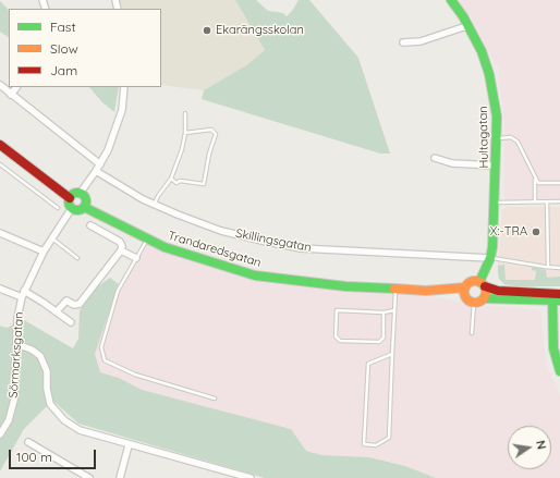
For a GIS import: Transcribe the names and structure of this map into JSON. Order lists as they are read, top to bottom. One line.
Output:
{"streets":{"main road":["Hultagatan","Trandaredsgatan"],"street":["Skillingsgatan","Sörmarksgatan"]},"crossings":[["Hultagatan","Skillingsgatan"],["Hultagatan","Trandaredsgatan"],["Trandaredsgatan","Sörmarksgatan"]],"places":["Ekarängsskolan","X:-TRA"],"legend":["Fast","Slow","Jam"],"scale_bar":"100 m","north":"right"}
